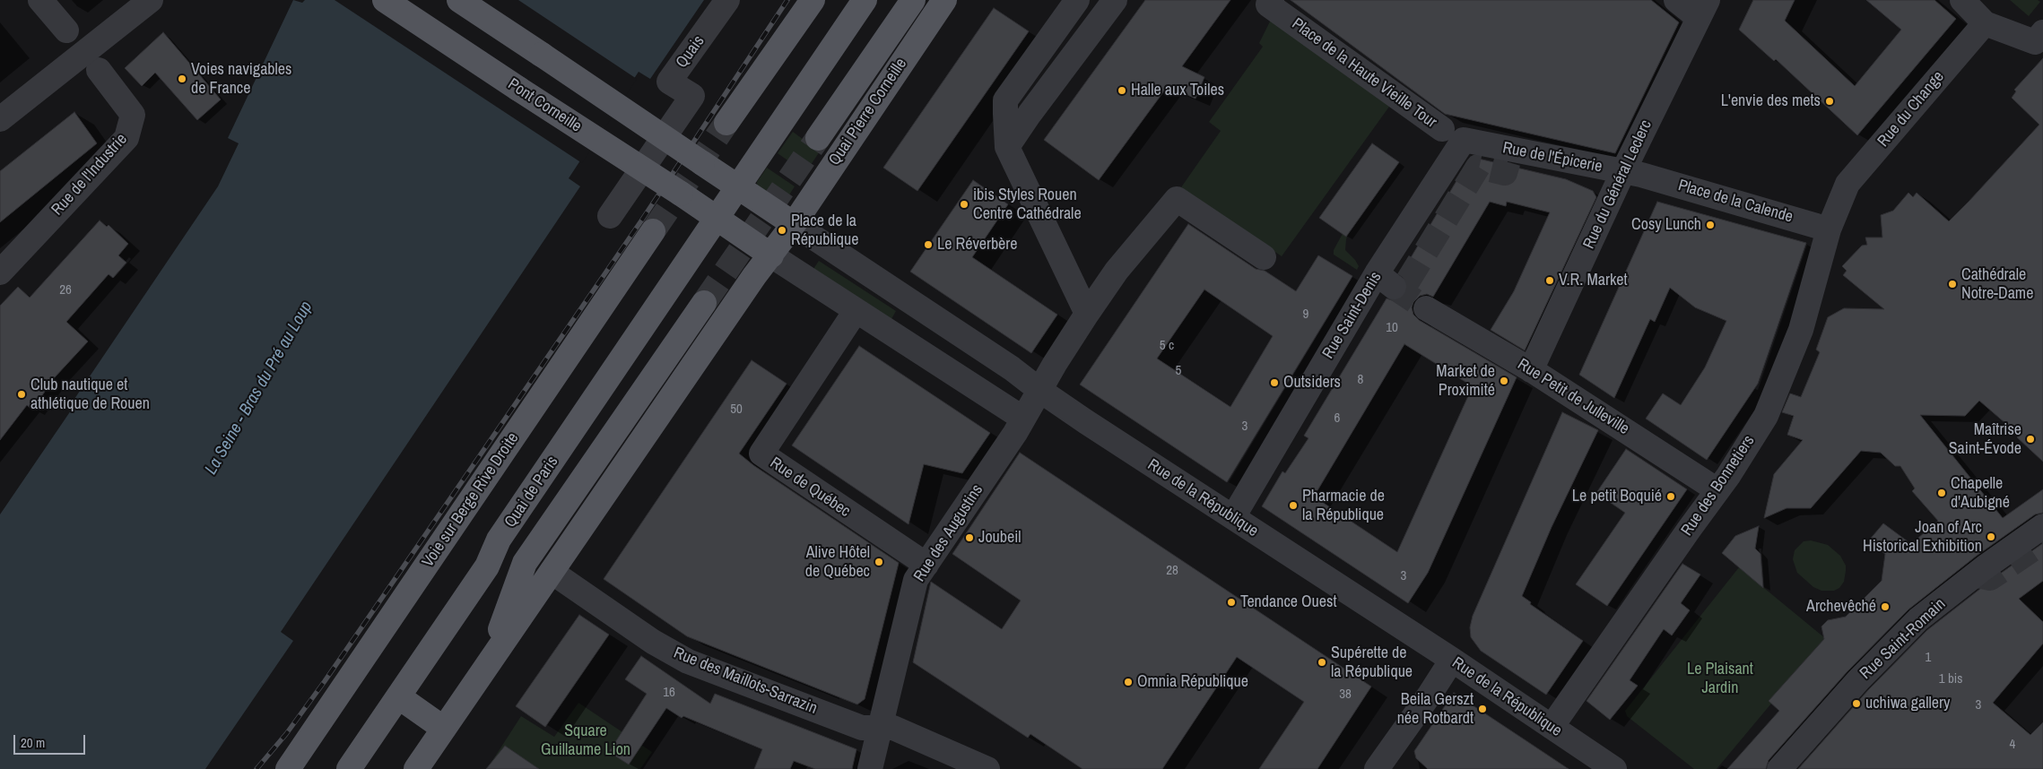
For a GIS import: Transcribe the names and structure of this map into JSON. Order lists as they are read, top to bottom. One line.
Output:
{"streets":{"main road":["Pont Corneille","Quai Pierre Corneille","Quai de Paris","Voie sur Berge Rive Droite"],"street":["Quais","Place de la Haute Vieille Tour","Rue du Change","Rue de l'Épicerie","Rue de l'Industrie","Rue du Général Leclerc","Place de la Calende","Rue Saint-Denis","Rue Petit de Julleville","Rue des Bonnetiers","Rue de Québec","Rue de la République","Rue des Augustins","Rue Saint-Romain","Rue des Maillots-Sarrazin"]},"crossings":[["Place de la Haute Vieille Tour","Rue de l'Épicerie"],["Place de la Haute Vieille Tour","Rue Saint-Denis"],["Pont Corneille","Quai de Paris"],["Rue du Change","Place de la Calende"],["Rue du Change","Rue des Bonnetiers"],["Quai Pierre Corneille","Rue de la République"],["Rue de l'Épicerie","Rue du Général Leclerc"],["Rue de l'Épicerie","Place de la Calende"],["Rue de l'Épicerie","Rue Saint-Denis"],["Rue du Général Leclerc","Place de la Calende"],["Rue du Général Leclerc","Rue Petit de Julleville"],["Place de la Calende","Rue des Bonnetiers"],["Rue Saint-Denis","Rue de la République"],["Rue Petit de Julleville","Rue des Bonnetiers"],["Rue des Bonnetiers","Rue de la République"],["Rue de Québec","Rue des Augustins"],["Rue de la République","Rue des Augustins"],["Rue des Augustins","Rue des Maillots-Sarrazin"]],"water":["La Seine - Bras du Pré au Loup"],"parks":["Le Plaisant Jardin","Square Guillaume Lion"],"places":["Voies navigables de France","Halle aux Toiles","L'envie des mets","ibis Styles Rouen Centre Cathédrale","Cosy Lunch","Place de la République","Le Réverbère","V.R. Market","Cathédrale Notre-Dame","Market de Proximité","Outsiders","Club nautique et athlétique de Rouen","Maîtrise Saint-Évode","Chapelle d'Aubigné","Le petit Boquié","Pharmacie de la République","Joan of Arc Historical Exhibition","Joubeil","Alive Hôtel de Québec","Tendance Ouest","Archevêché","Supérette de la République","Omnia République","uchiwa gallery","Beila Gerszt née Rotbardt"],"house_numbers":["26","9","10","5 c","5","8","50","6","3","28","3","1","1 bis","16","38","3","4"],"scale_bar":"20 m"}
